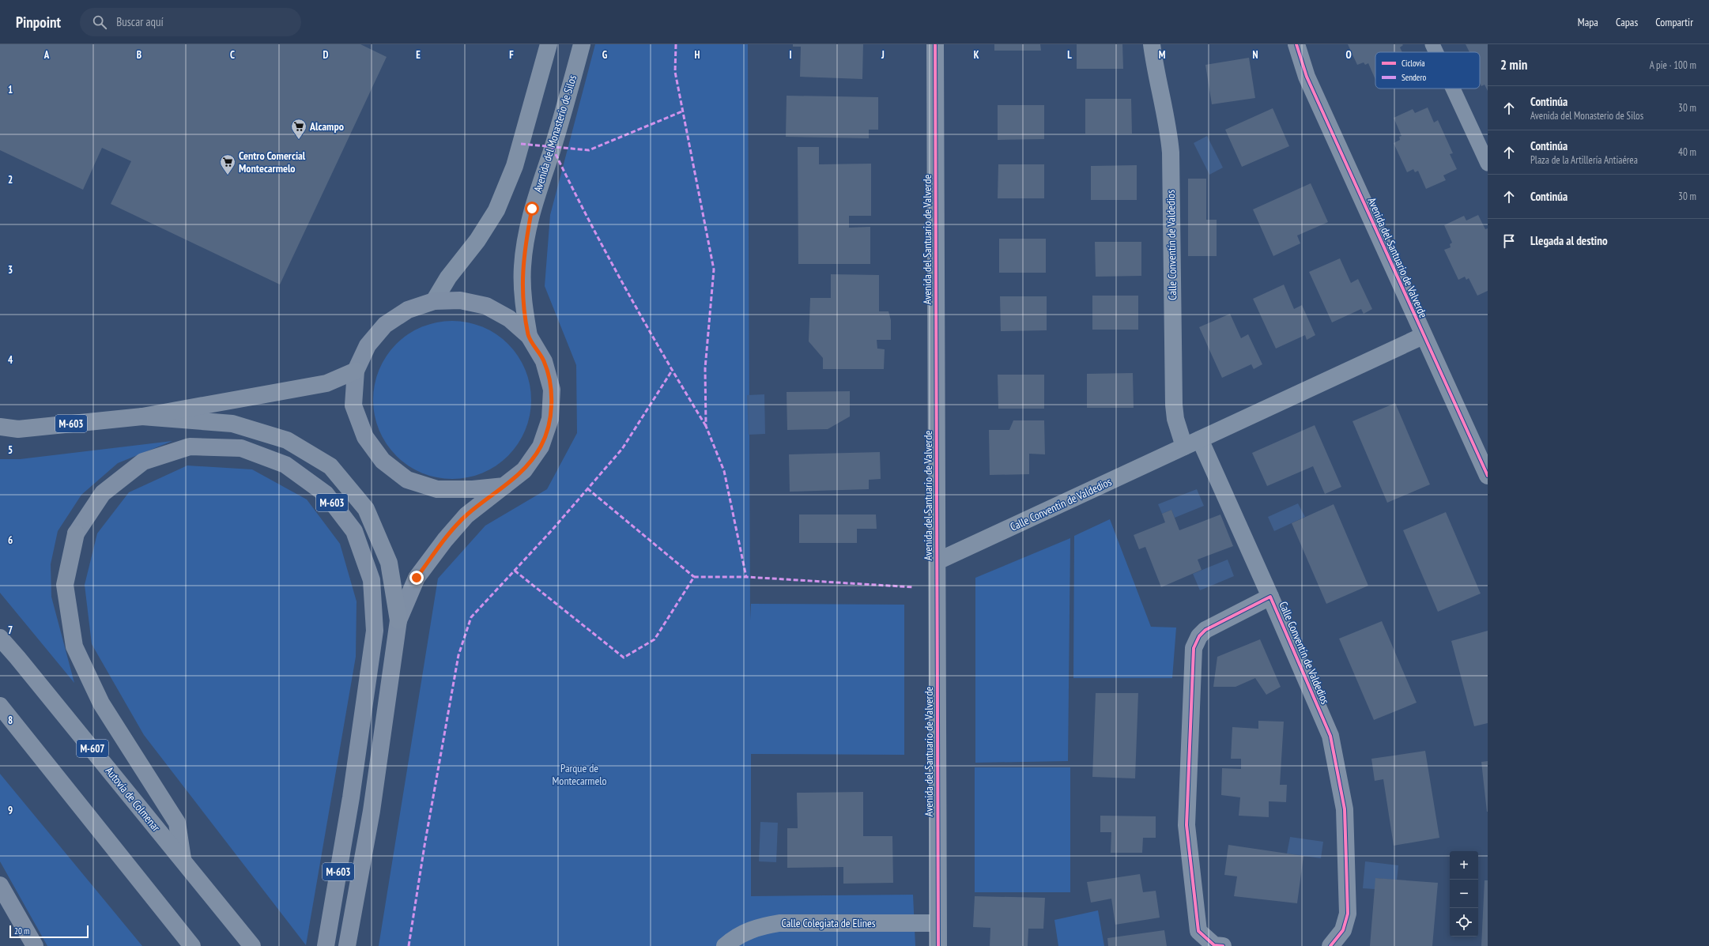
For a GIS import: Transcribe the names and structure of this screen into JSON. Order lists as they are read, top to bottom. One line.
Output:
{"streets":{"highway":["M-603","M-607","Autovía de Colmenar"],"street":["Avenida del Monasterio de Silos","Avenida del Santuario de Valverde","Calle Conventín de Valdedios","Calle Colegiata de Elines"]},"crossings":[["Avenida del Santuario de Valverde","Calle Conventín de Valdedios"],["Avenida del Santuario de Valverde","Calle Colegiata de Elines"]],"parks":["Parque de Montecarmelo"],"places":{"supermarket":["Alcampo","Centro Comercial Montecarmelo"]},"legend":["Ciclovía","Sendero"],"scale_bar":"20 m","page":{"header":"Pinpoint","search":"Buscar aquí","nav":["Mapa","Capas","Compartir"],"heading":["2 min","A pie · 100 m"],"list":[["Continúa","Avenida del Monasterio de Silos","30 m"],["Continúa","Plaza de la Artillería Antiaérea","40 m"],["Continúa","30 m"],"Llegada al destino"],"map_buttons":["+","−"],"scale":"20 m"},"grid":{"columns":["A","B","C","D","E","F","G","H","I","J","K","L","M","N","O"],"rows":["1","2","3","4","5","6","7","8","9"]}}
